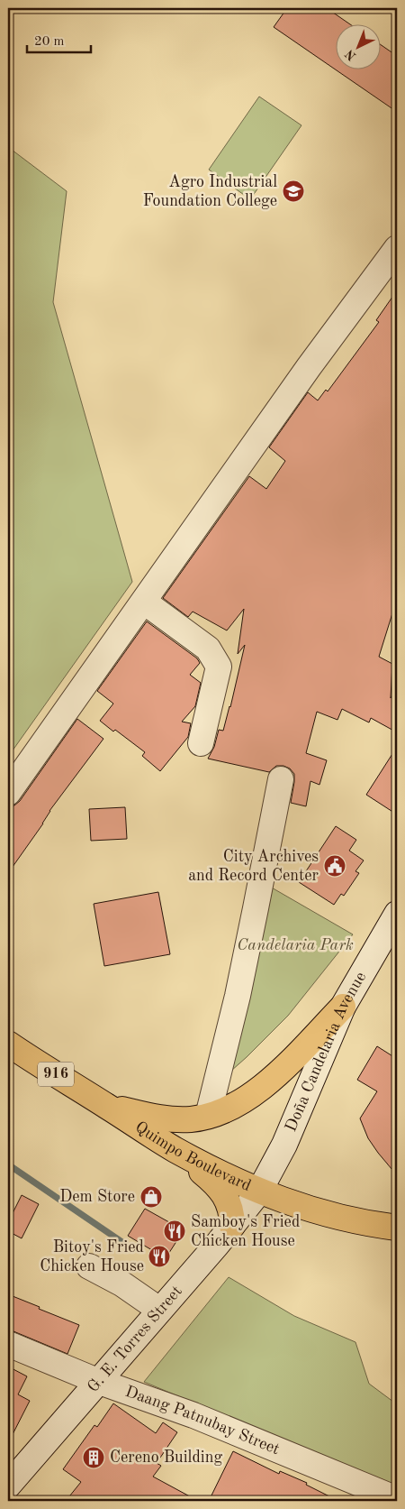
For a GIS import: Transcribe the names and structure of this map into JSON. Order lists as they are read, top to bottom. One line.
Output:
{"streets":{"main road":["916","Quimpo Boulevard"],"street":["Doña Candelaria Avenue","G. E. Torres Street","Daang Patnubay Street"]},"crossings":[["Doña Candelaria Avenue","Quimpo Boulevard"],["Doña Candelaria Avenue","G. E. Torres Street"],["Quimpo Boulevard","G. E. Torres Street"],["G. E. Torres Street","Daang Patnubay Street"]],"parks":["Candelaria Park"],"places":{"school or university":["Agro Industrial Foundation College"],"public building":["City Archives and Record Center"],"shop":["Dem Store"],"restaurant":["Samboy's Fried Chicken House","Bitoy's Fried Chicken House"],"building":["Cereno Building"]},"scale_bar":"20 m","north":"bottom left"}
